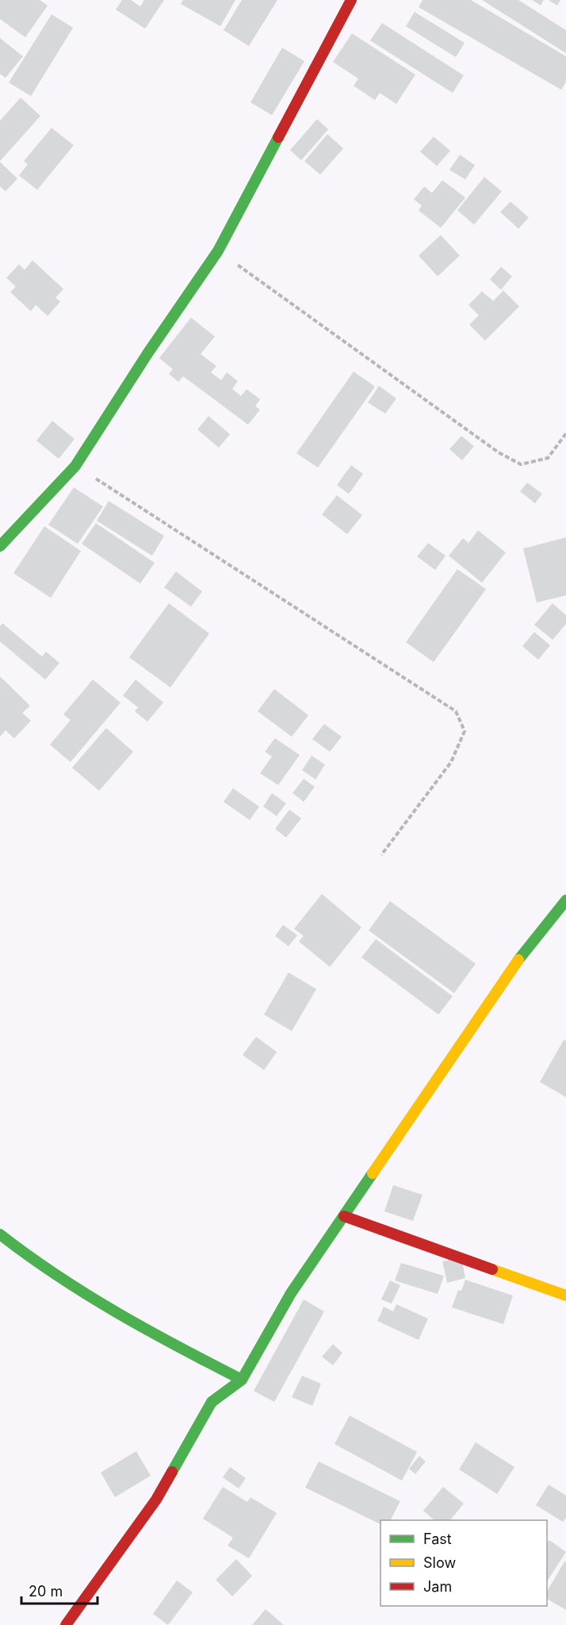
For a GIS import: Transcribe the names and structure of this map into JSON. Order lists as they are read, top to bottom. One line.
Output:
{"legend":["Fast","Slow","Jam"],"scale_bar":"20 m"}
